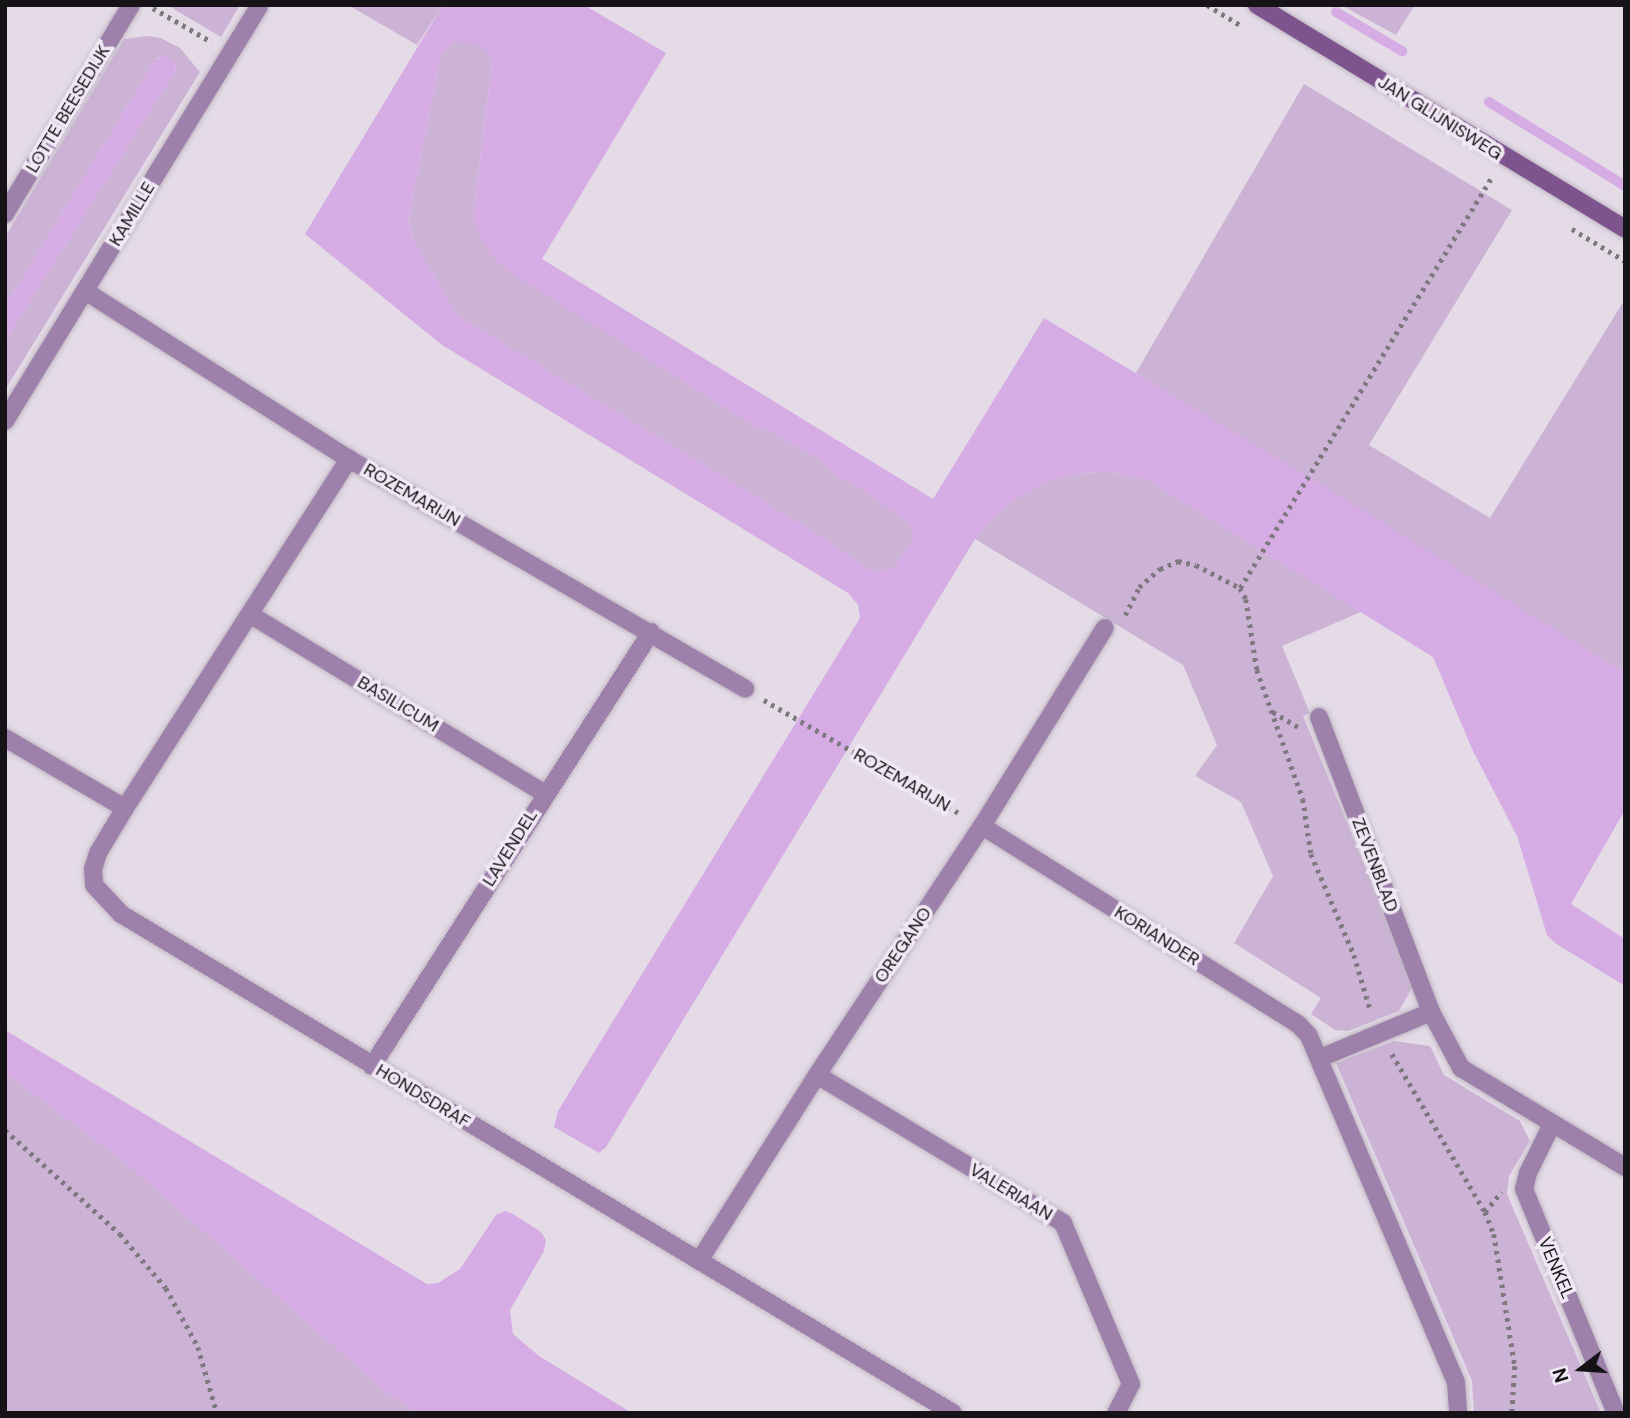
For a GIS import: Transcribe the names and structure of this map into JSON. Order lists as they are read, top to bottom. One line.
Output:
{"streets":{"street":["LOTTE BEESEDIJK","JAN GLIJNISWEG","KAMILLE","ROZEMARIJN","BASILICUM","LAVENDEL","ZEVENBLAD","KORIANDER","OREGANO","HONDSDRAF","VALERIAAN","VENKEL"]},"crossings":[["KAMILLE","ROZEMARIJN"],["ROZEMARIJN","LAVENDEL"],["ROZEMARIJN","KORIANDER"],["ROZEMARIJN","OREGANO"],["BASILICUM","LAVENDEL"],["LAVENDEL","HONDSDRAF"],["ZEVENBLAD","VENKEL"],["KORIANDER","OREGANO"],["OREGANO","HONDSDRAF"],["OREGANO","VALERIAAN"]],"north":"left"}
